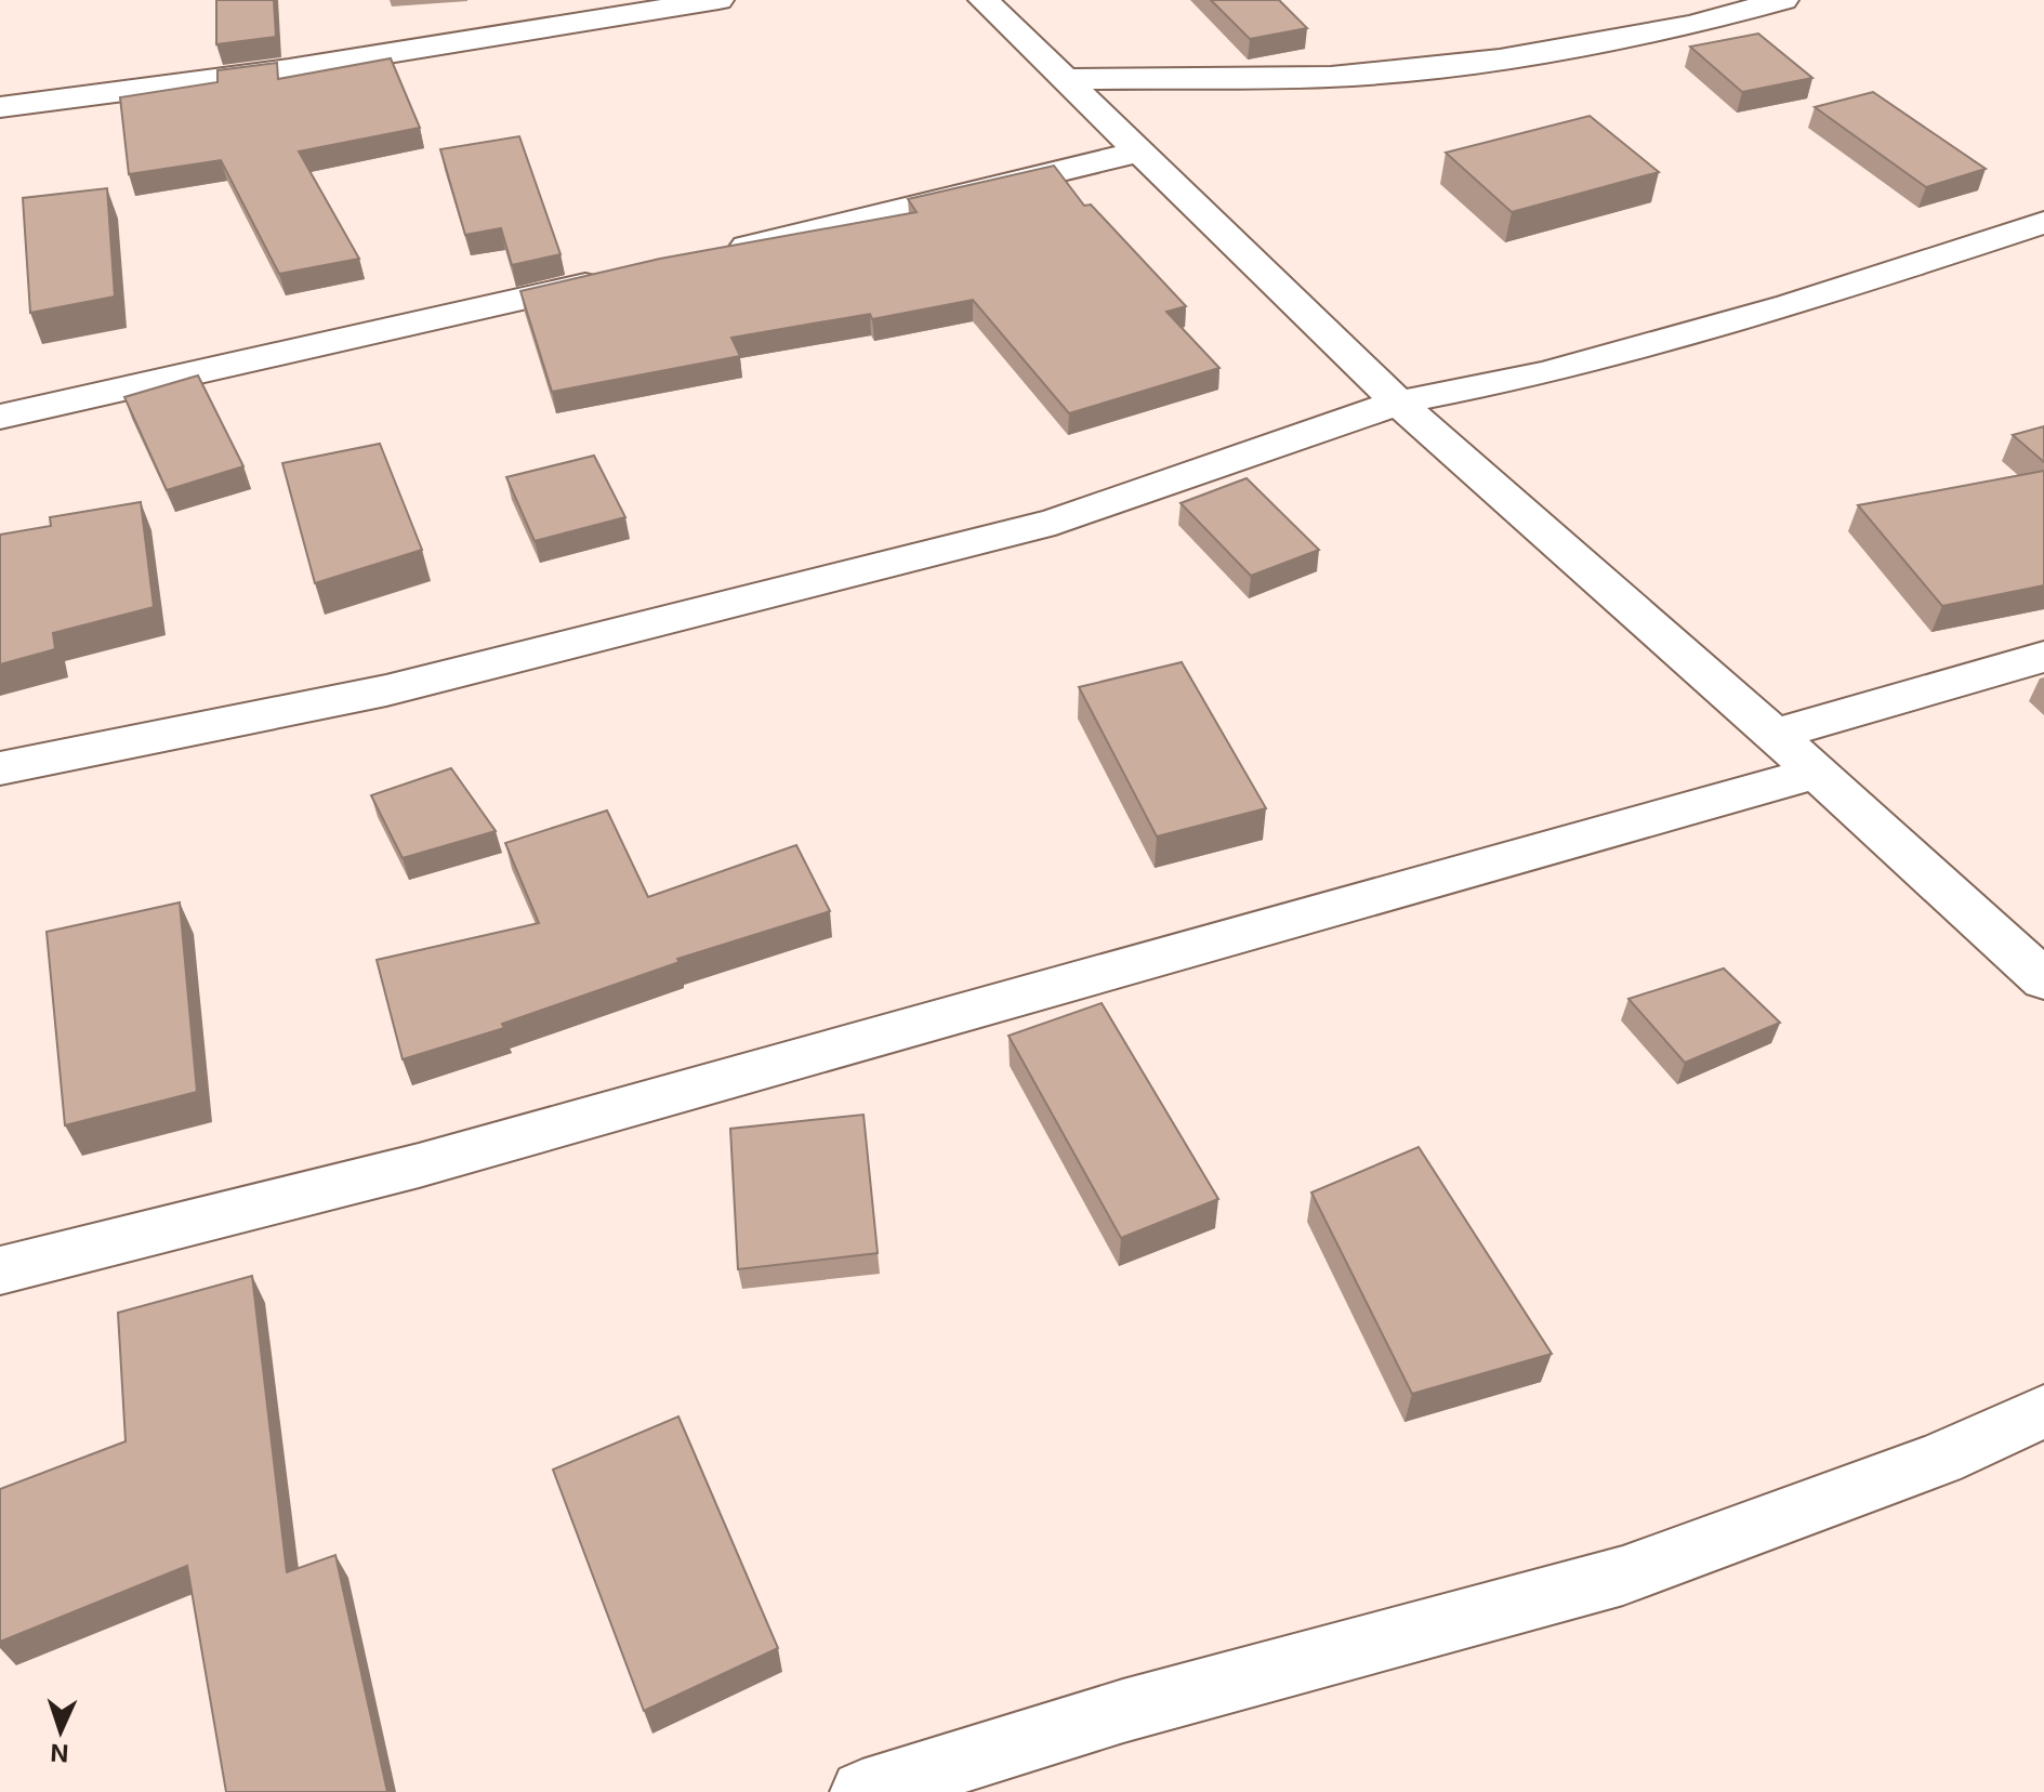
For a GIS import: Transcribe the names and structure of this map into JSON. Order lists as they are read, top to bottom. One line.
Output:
{"north":"bottom"}
